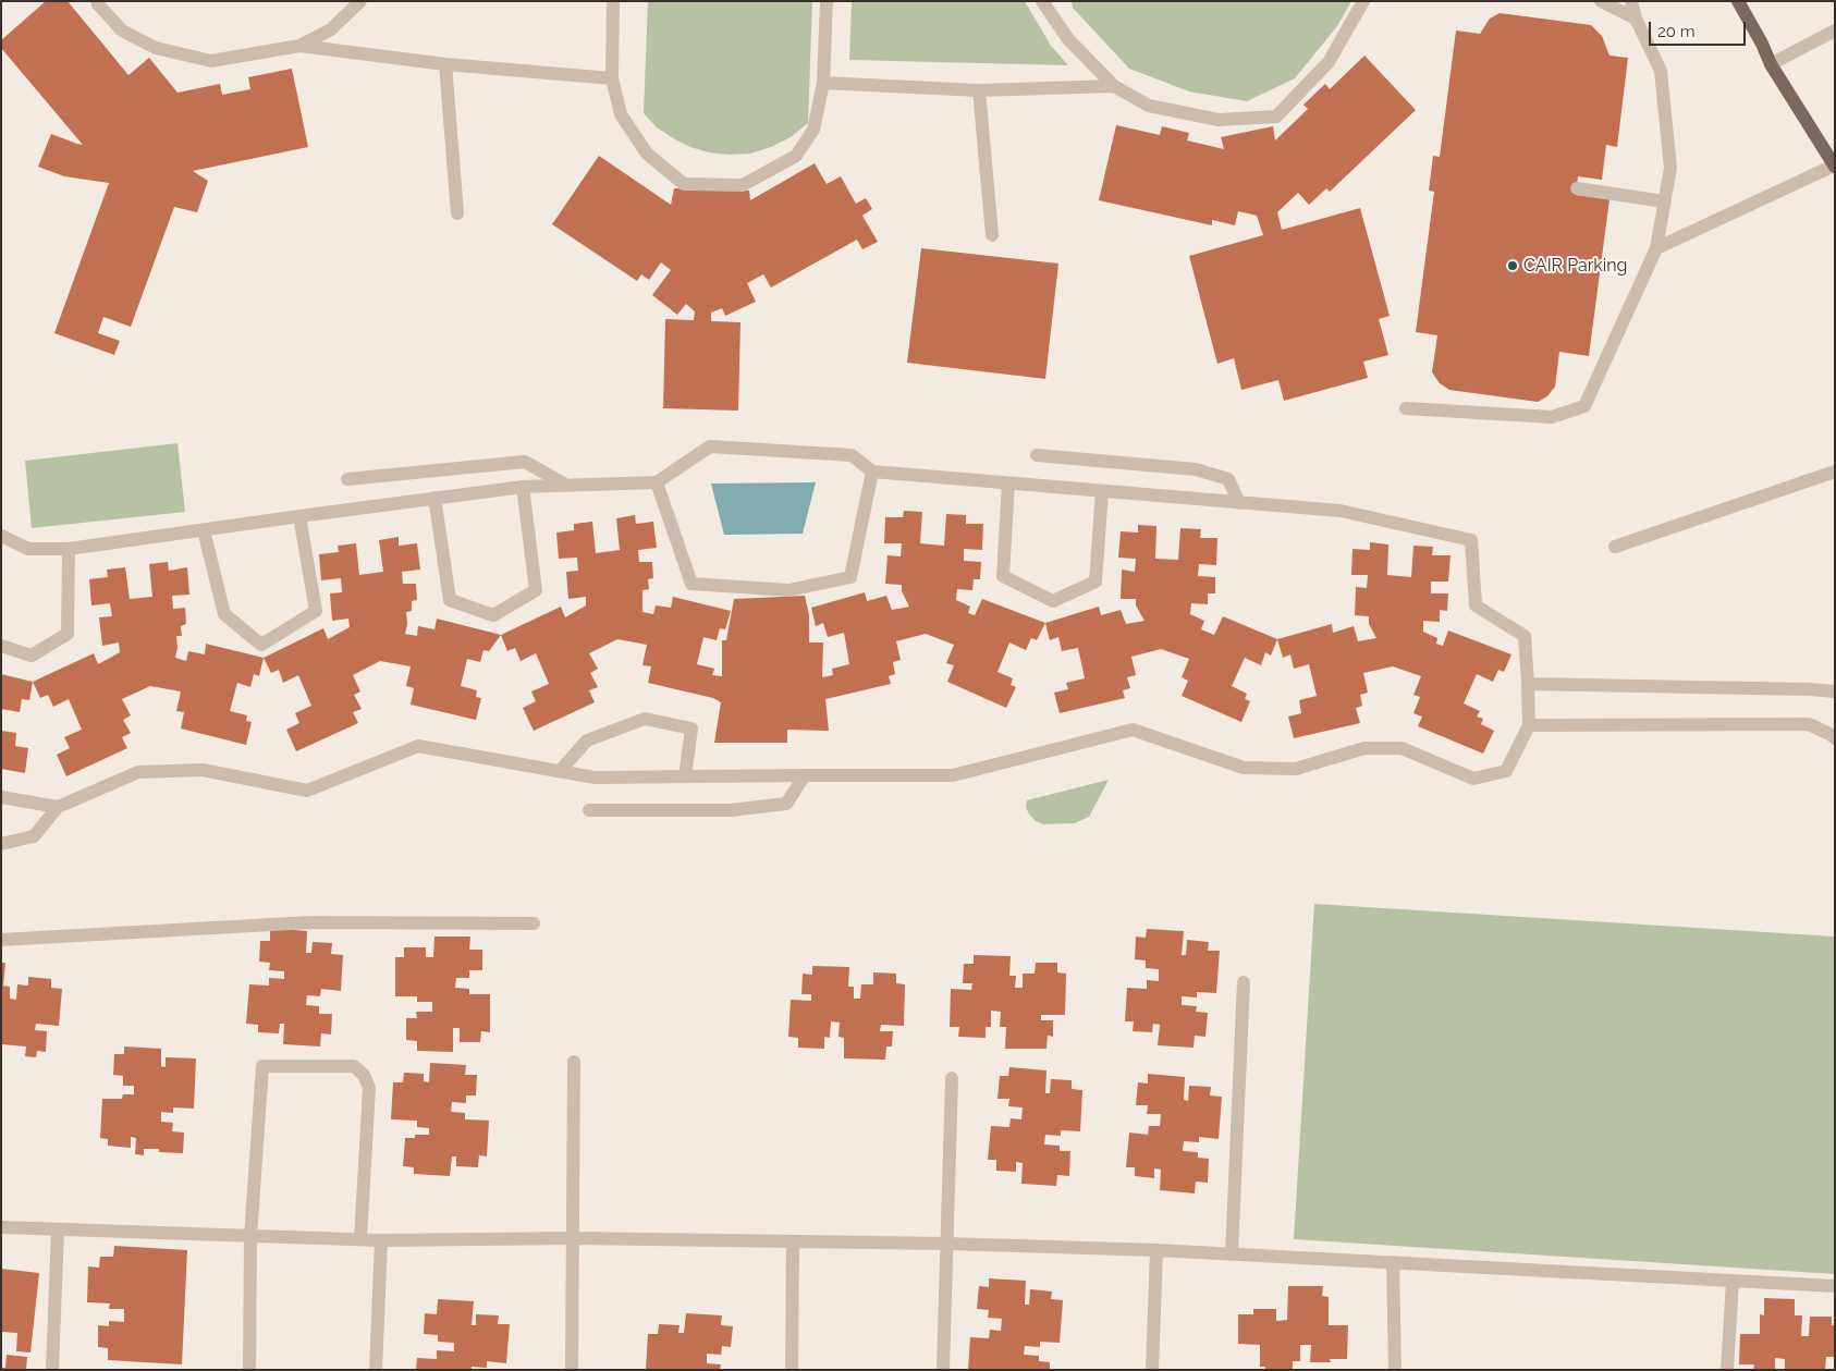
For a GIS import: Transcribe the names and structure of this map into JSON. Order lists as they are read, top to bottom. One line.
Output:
{"places":["CAIR Parking"],"scale_bar":"20 m"}
